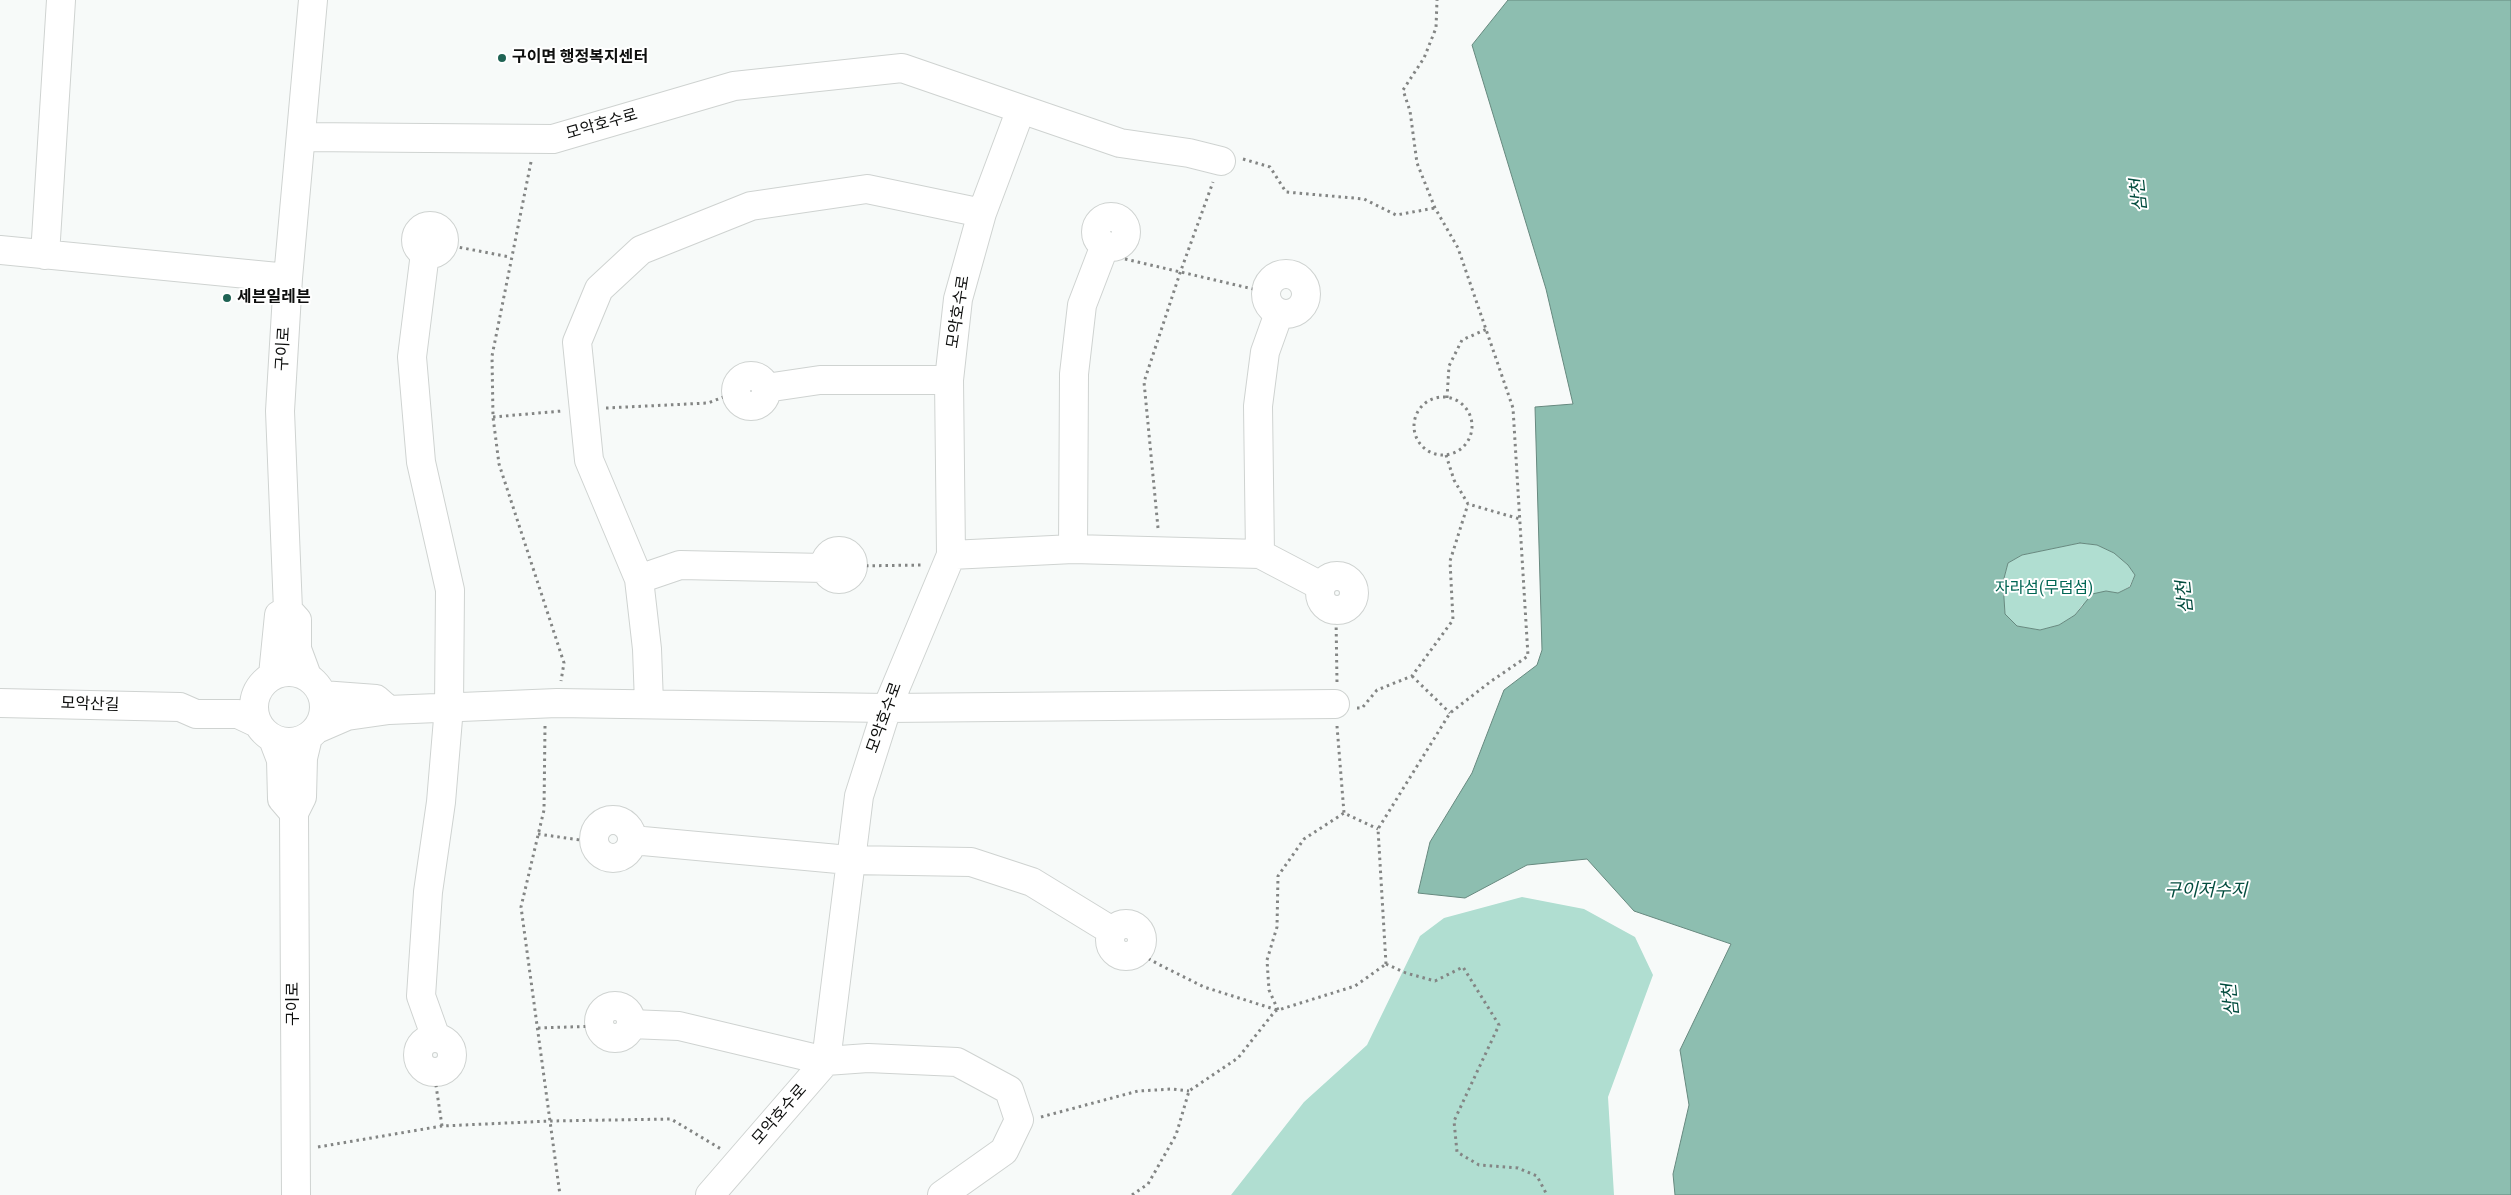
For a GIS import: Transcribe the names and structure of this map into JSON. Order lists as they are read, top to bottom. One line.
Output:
{"streets":{"street":["모악호수로","구이로","모악산길"]},"crossings":[["모악호수로","구이로"]],"water":["삼천","구이저수지"],"parks":["자라섬(무덤섬)"],"places":["구이면 행정복지센터","세븐일레븐"]}
